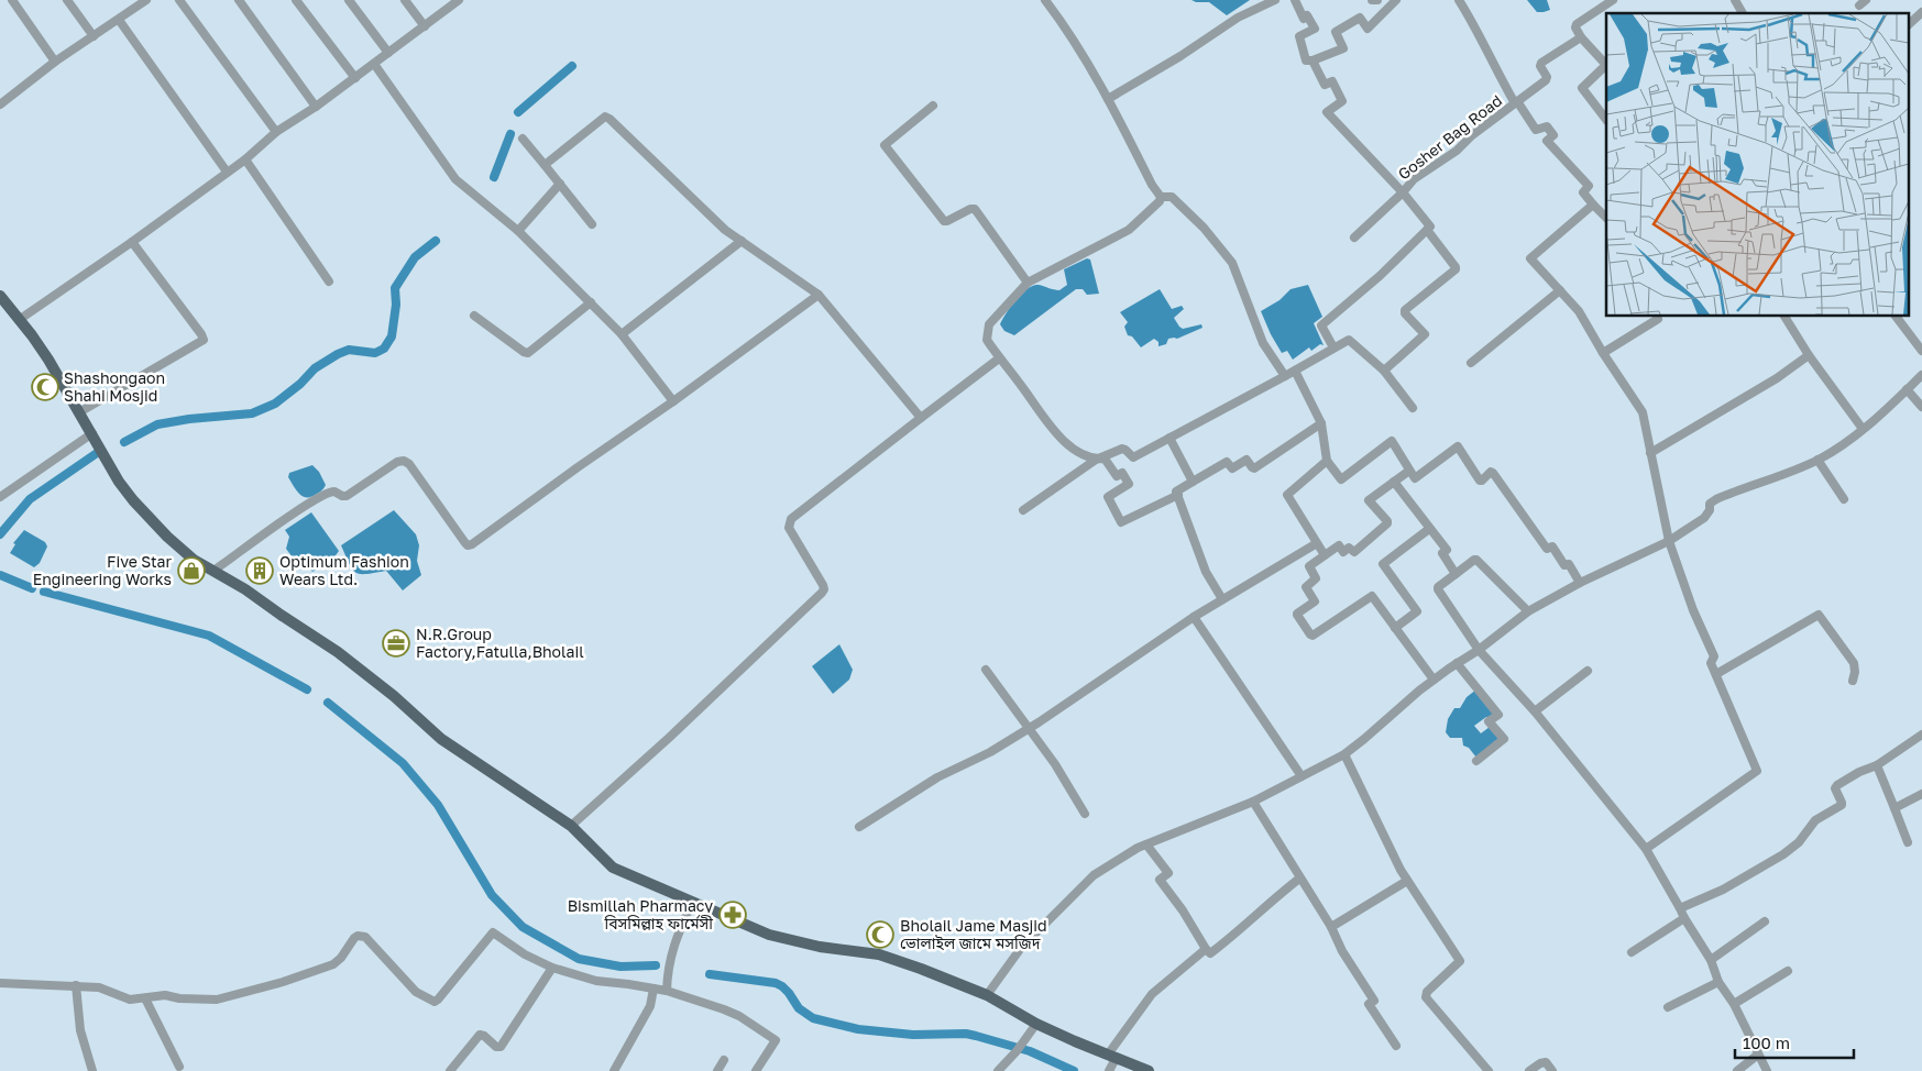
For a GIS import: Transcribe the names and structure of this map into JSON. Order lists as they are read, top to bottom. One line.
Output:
{"streets":{"street":["Gosher Bag Road"]},"places":{"mosque":["Shashongaon Shahi Mosjid","Bholail Jame Masjid ভোলাইল জামে মসজিদ"],"shop":["Five Star Engineering Works"],"building":["Optimum Fashion Wears Ltd."],"office":["N.R.Group Factory,Fatulla,Bholail"],"pharmacy":["Bismillah Pharmacy বিসমিল্লাহ ফার্মেসী"]},"scale_bar":"100 m"}
